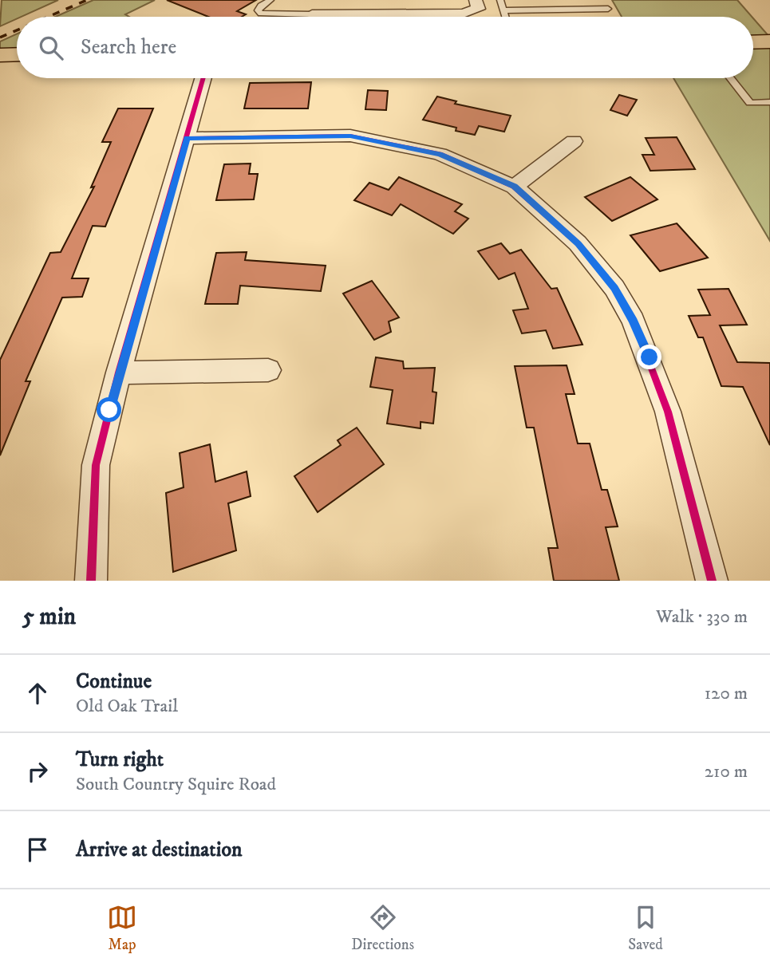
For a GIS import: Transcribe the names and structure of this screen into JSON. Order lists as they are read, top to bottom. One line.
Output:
{"page":{"search":"Search here","heading":["5 min","Walk · 330 m"],"list":[["Continue","Old Oak Trail","120 m"],["Turn right","South Country Squire Road","210 m"],"Arrive at destination"],"nav":["Map","Directions","Saved"]}}
